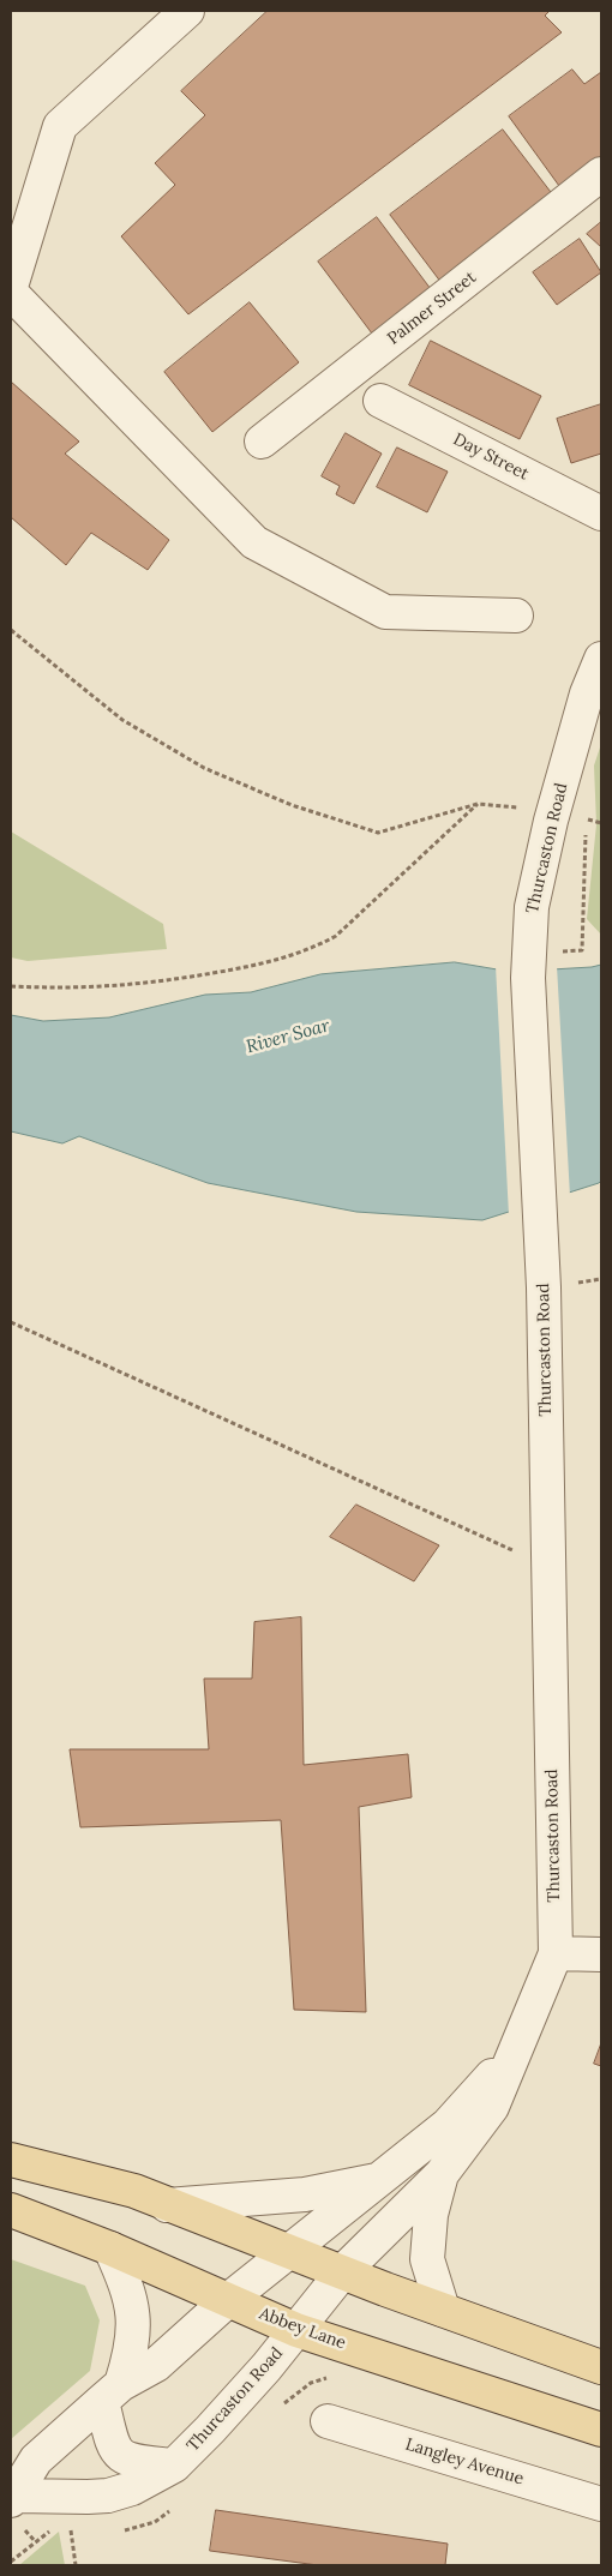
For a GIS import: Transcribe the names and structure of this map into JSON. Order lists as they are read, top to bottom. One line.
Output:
{"streets":{"main road":["Abbey Lane"],"street":["Palmer Street","Day Street","Thurcaston Road","Langley Avenue"]},"crossings":[["Thurcaston Road","Abbey Lane"]],"water":["River Soar"]}
